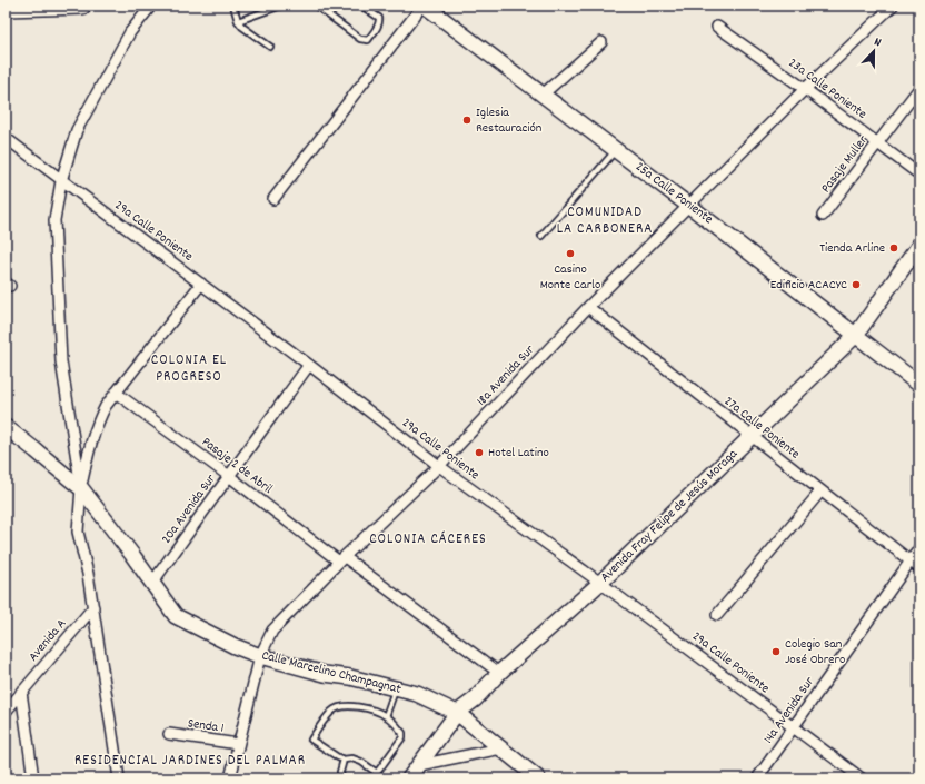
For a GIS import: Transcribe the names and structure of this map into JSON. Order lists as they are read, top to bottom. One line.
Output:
{"streets":{"street":["23a Calle Poniente","Pasaje Muller","25a Calle Poniente","29a Calle Poniente","18a Avenida Sur","27a Calle Poniente","Pasaje 2 de Abril","20a Avenida Sur","Avenida Fray Felipe de Jesús Moraga","Avenida A","Calle Marcelino Champagnat","14a Avenida Sur","Senda 1"]},"crossings":[["23a Calle Poniente","Pasaje Muller"],["23a Calle Poniente","18a Avenida Sur"],["25a Calle Poniente","18a Avenida Sur"],["25a Calle Poniente","Avenida Fray Felipe de Jesús Moraga"],["29a Calle Poniente","18a Avenida Sur"],["29a Calle Poniente","20a Avenida Sur"],["29a Calle Poniente","Avenida Fray Felipe de Jesús Moraga"],["29a Calle Poniente","14a Avenida Sur"],["18a Avenida Sur","27a Calle Poniente"],["18a Avenida Sur","Pasaje 2 de Abril"],["18a Avenida Sur","Calle Marcelino Champagnat"],["18a Avenida Sur","Senda 1"],["27a Calle Poniente","Avenida Fray Felipe de Jesús Moraga"],["27a Calle Poniente","14a Avenida Sur"],["Pasaje 2 de Abril","20a Avenida Sur"],["Pasaje 2 de Abril","Avenida Fray Felipe de Jesús Moraga"],["20a Avenida Sur","Calle Marcelino Champagnat"],["Avenida Fray Felipe de Jesús Moraga","Calle Marcelino Champagnat"]],"districts":["COMUNIDAD LA CARBONERA","COLONIA EL PROGRESO","COLONIA CÁCERES","RESIDENCIAL JARDINES DEL PALMAR"],"places":["Iglesia Restauración","Tienda Arline","Casino Monte Carlo","Edificio ACACYC","Hotel Latino","Colegio San José Obrero"],"north":"top"}
